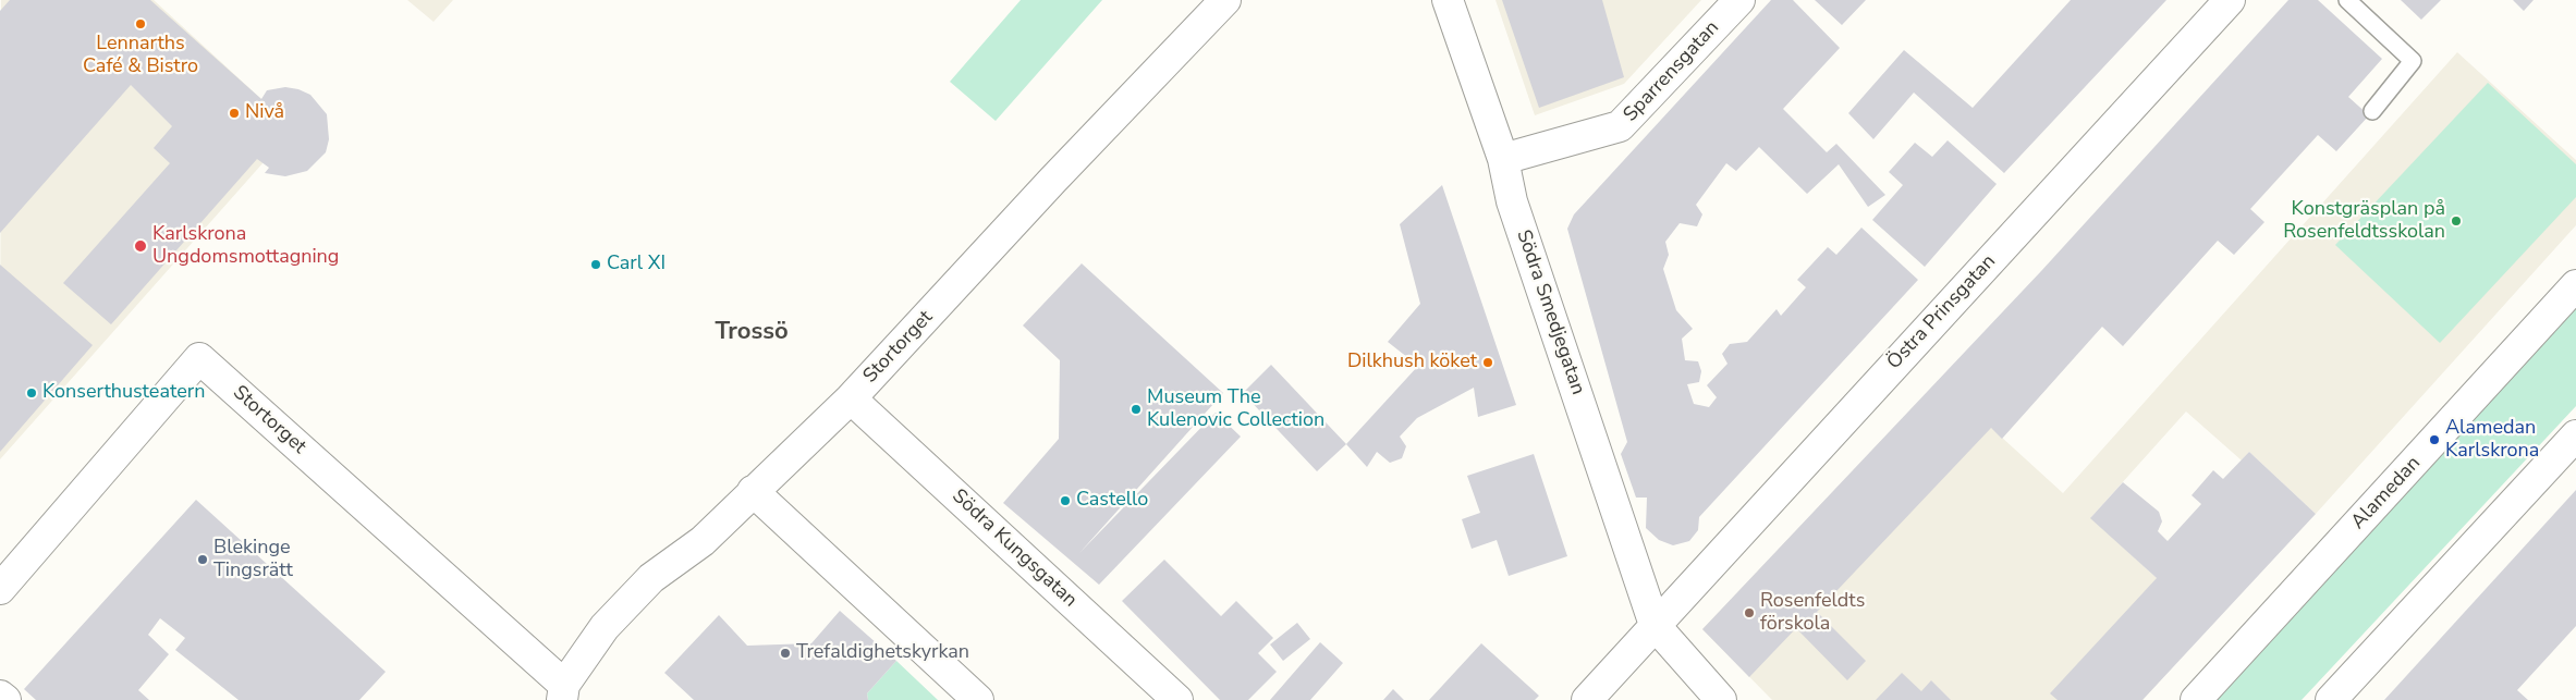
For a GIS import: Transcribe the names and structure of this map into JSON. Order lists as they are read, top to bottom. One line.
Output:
{"streets":{"street":["Sparrensgatan","Södra Smedjegatan","Östra Prinsgatan","Stortorget","Alamedan","Södra Kungsgatan"]},"crossings":[["Sparrensgatan","Södra Smedjegatan"],["Södra Smedjegatan","Östra Prinsgatan"],["Stortorget","Södra Kungsgatan"]],"districts":["Trossö"],"places":["Lennarths Café & Bistro","Nivå","Konstgräsplan på Rosenfeldtsskolan","Karlskrona Ungdomsmottagning","Carl XI","Dilkhush köket","Konserthusteatern","Museum The Kulenovic Collection","Alamedan Karlskrona","Castello","Blekinge Tingsrätt","Rosenfeldts förskola","Trefaldighetskyrkan"]}
